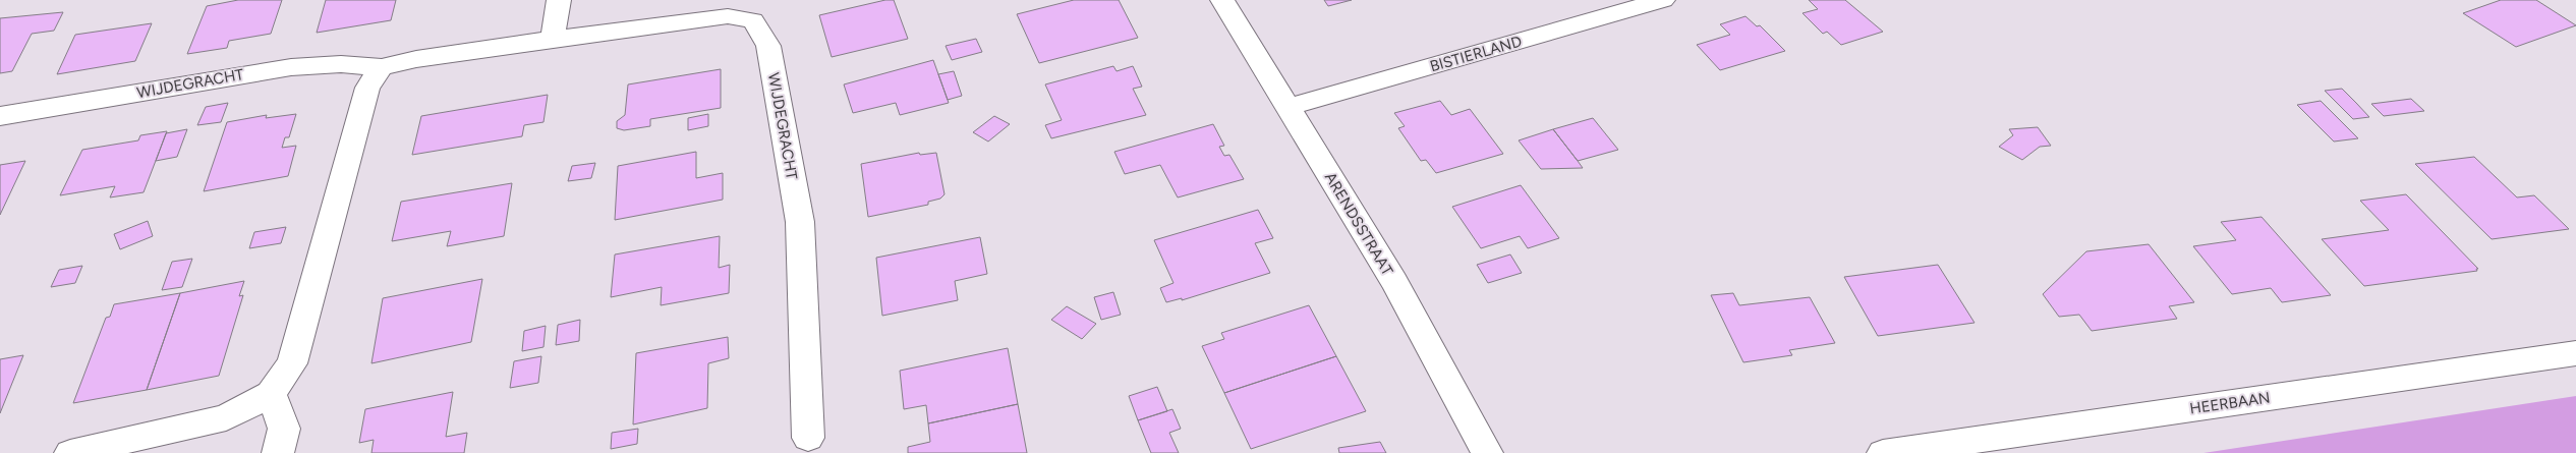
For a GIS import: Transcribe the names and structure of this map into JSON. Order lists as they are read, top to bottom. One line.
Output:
{"streets":{"street":["BISTIERLAND","WIJDEGRACHT","ARENDSSTRAAT","HEERBAAN"]},"crossings":[["BISTIERLAND","ARENDSSTRAAT"]]}
